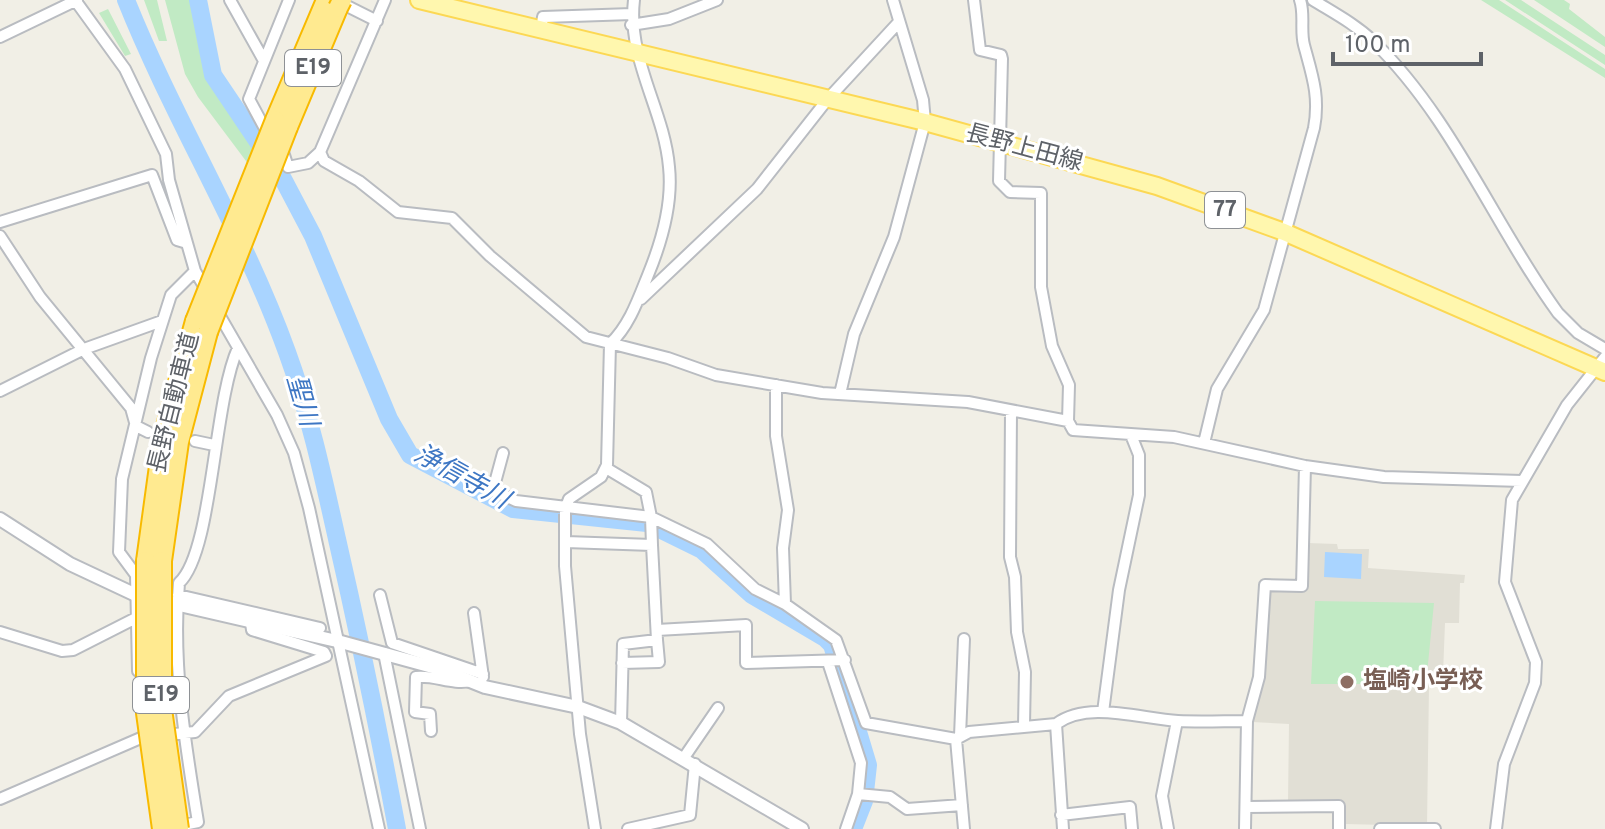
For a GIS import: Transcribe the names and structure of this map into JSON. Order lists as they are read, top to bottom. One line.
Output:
{"streets":{"highway":["E19","長野自動車道"],"main road":["長野上田線","77"]},"water":["聖川","浄信寺川"],"places":["塩崎小学校"],"scale_bar":"100 m"}
